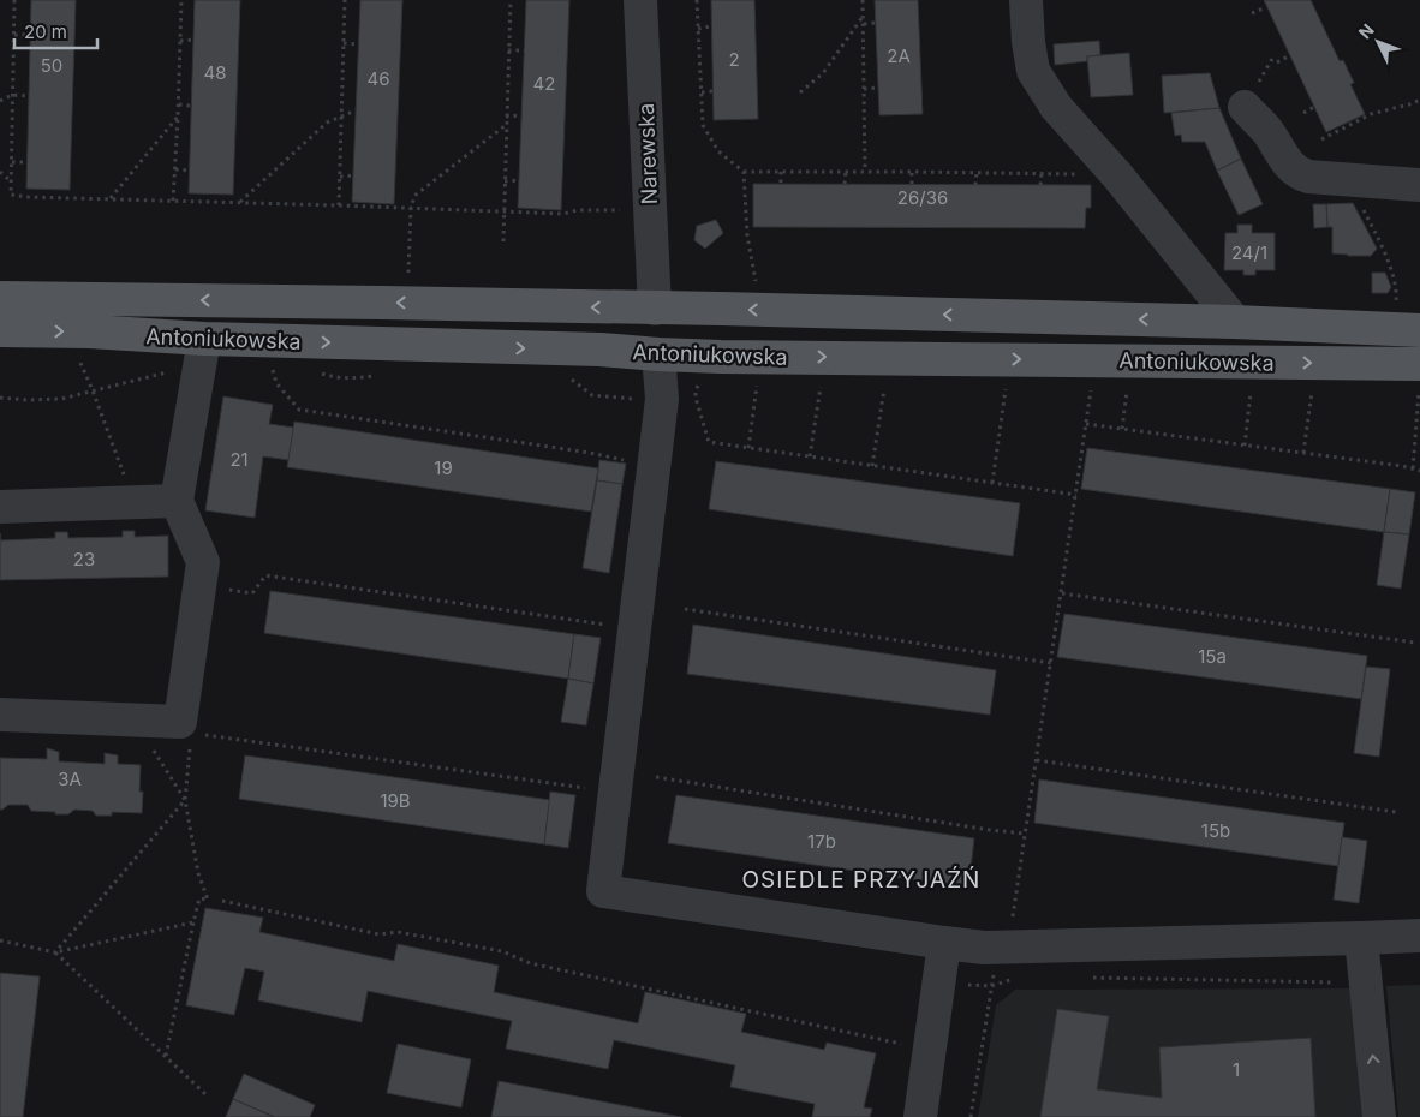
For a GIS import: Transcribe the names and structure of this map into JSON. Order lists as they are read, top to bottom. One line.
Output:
{"streets":{"main road":["Antoniukowska"],"street":["Narewska"]},"crossings":[["Narewska","Antoniukowska"]],"districts":["OSIEDLE PRZYJAŹŃ"],"house_numbers":["2A","2","50","48","46","42","26/36","24/1","21","19","23","15a","3A","19B","15b","17b","1"],"scale_bar":"20 m","north":"top left"}
